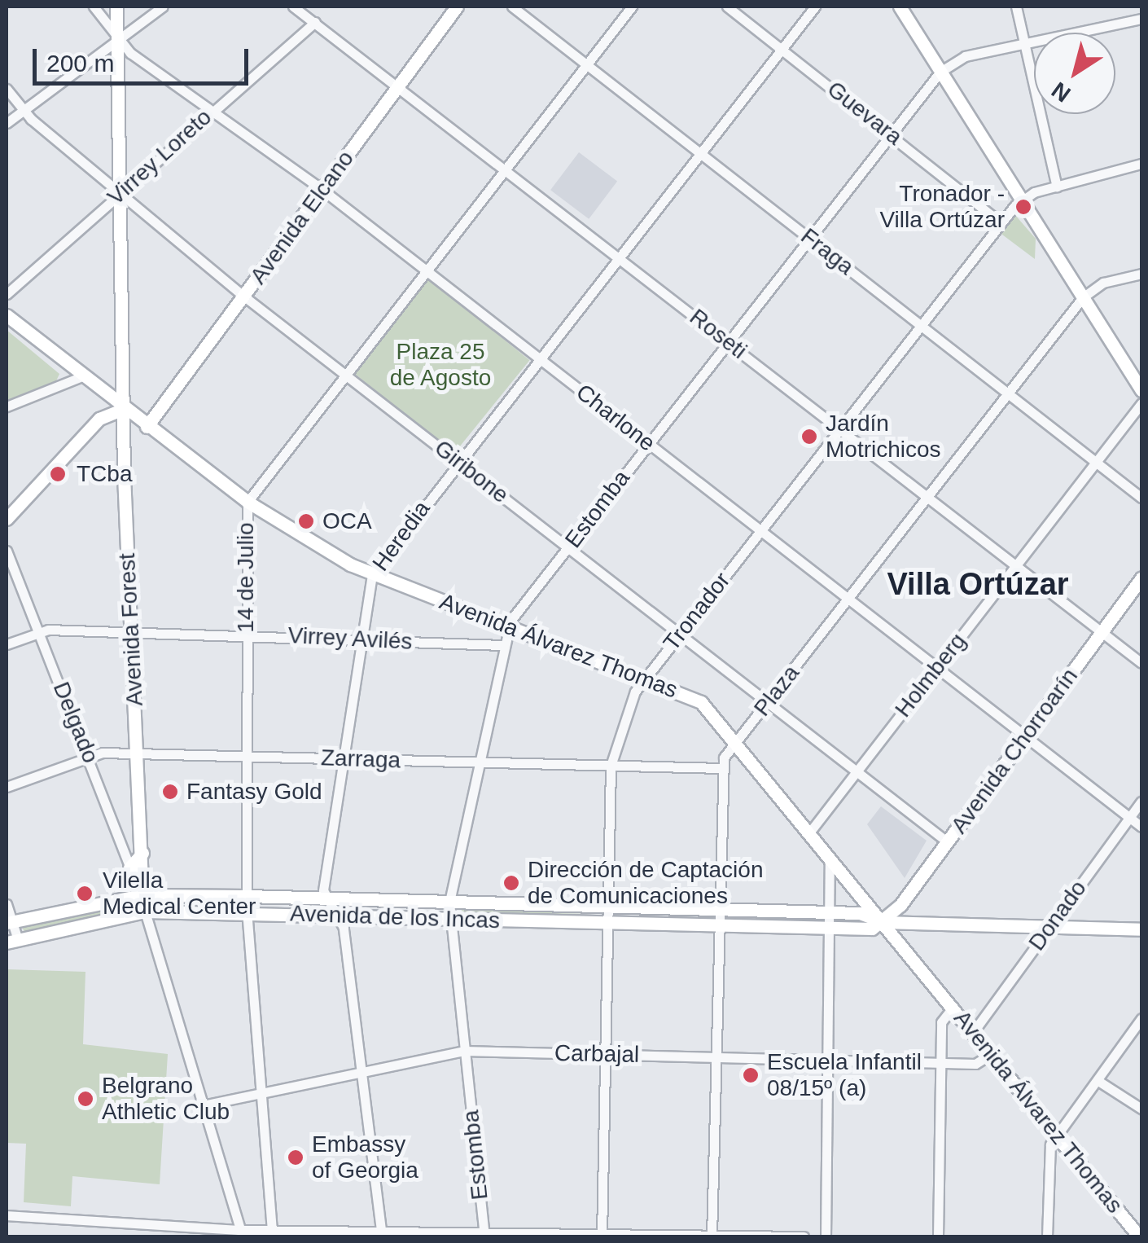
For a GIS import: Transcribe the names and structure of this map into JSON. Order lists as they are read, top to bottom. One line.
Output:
{"streets":{"main road":["Avenida Elcano","Avenida Forest","Avenida Álvarez Thomas","Avenida Chorroarín","Avenida de los Incas"],"street":["Guevara","Virrey Loreto","Fraga","Roseti","Charlone","Giribone","Estomba","Heredia","14 de Julio","Tronador","Virrey Avilés","Holmberg","Plaza","Delgado","Zarraga","Donado","Carbajal"]},"crossings":[["Guevara","Estomba"],["Guevara","Heredia"],["Guevara","Tronador"],["Virrey Loreto","Roseti"],["Virrey Loreto","Charlone"],["Virrey Loreto","Giribone"],["Virrey Loreto","Avenida Forest"],["Avenida Elcano","Roseti"],["Avenida Elcano","Charlone"],["Avenida Elcano","Giribone"],["Avenida Elcano","Avenida Álvarez Thomas"],["Fraga","Estomba"],["Fraga","Heredia"],["Fraga","14 de Julio"],["Fraga","Tronador"],["Fraga","Holmberg"],["Fraga","Plaza"],["Roseti","Estomba"],["Roseti","Heredia"],["Roseti","14 de Julio"],["Roseti","Tronador"],["Roseti","Holmberg"],["Roseti","Plaza"],["Roseti","Avenida Chorroarín"],["Charlone","Estomba"],["Charlone","Heredia"],["Charlone","14 de Julio"],["Charlone","Tronador"],["Charlone","Avenida Forest"],["Charlone","Holmberg"],["Charlone","Plaza"],["Charlone","Avenida Chorroarín"],["Charlone","Donado"],["Giribone","Estomba"],["Giribone","Heredia"],["Giribone","14 de Julio"],["Giribone","Tronador"],["Giribone","Avenida Forest"],["Giribone","Holmberg"],["Giribone","Plaza"],["Giribone","Avenida Chorroarín"],["Estomba","Virrey Avilés"],["Estomba","Avenida Álvarez Thomas"],["Estomba","Zarraga"],["Estomba","Avenida de los Incas"],["Estomba","Carbajal"],["Heredia","Virrey Avilés"],["Heredia","Avenida Álvarez Thomas"],["Heredia","Zarraga"],["Heredia","Avenida de los Incas"],["14 de Julio","Virrey Avilés"],["14 de Julio","Avenida Álvarez Thomas"],["14 de Julio","Zarraga"],["14 de Julio","Avenida de los Incas"],["14 de Julio","Carbajal"],["Tronador","Avenida Álvarez Thomas"],["Tronador","Zarraga"],["Tronador","Avenida de los Incas"],["Tronador","Carbajal"],["Avenida Forest","Virrey Avilés"],["Avenida Forest","Avenida Álvarez Thomas"],["Avenida Forest","Delgado"],["Avenida Forest","Zarraga"],["Avenida Forest","Avenida de los Incas"],["Avenida Forest","Carbajal"],["Virrey Avilés","Delgado"],["Avenida Álvarez Thomas","Holmberg"],["Avenida Álvarez Thomas","Plaza"],["Avenida Álvarez Thomas","Avenida Chorroarín"],["Avenida Álvarez Thomas","Donado"],["Avenida Álvarez Thomas","Avenida de los Incas"],["Avenida Álvarez Thomas","Carbajal"],["Plaza","Zarraga"],["Plaza","Avenida de los Incas"],["Plaza","Carbajal"],["Delgado","Zarraga"],["Delgado","Avenida de los Incas"],["Avenida Chorroarín","Avenida de los Incas"],["Donado","Avenida de los Incas"]],"districts":["Villa Ortúzar"],"parks":["Plaza 25 de Agosto"],"places":["Tronador - Villa Ortúzar","Jardín Motrichicos","TCba","OCA","Fantasy Gold","Dirección de Captación de Comunicaciones","Vilella Medical Center","Escuela Infantil 08/15º (a)","Belgrano Athletic Club","Embassy of Georgia"],"scale_bar":"200 m","north":"bottom left"}
